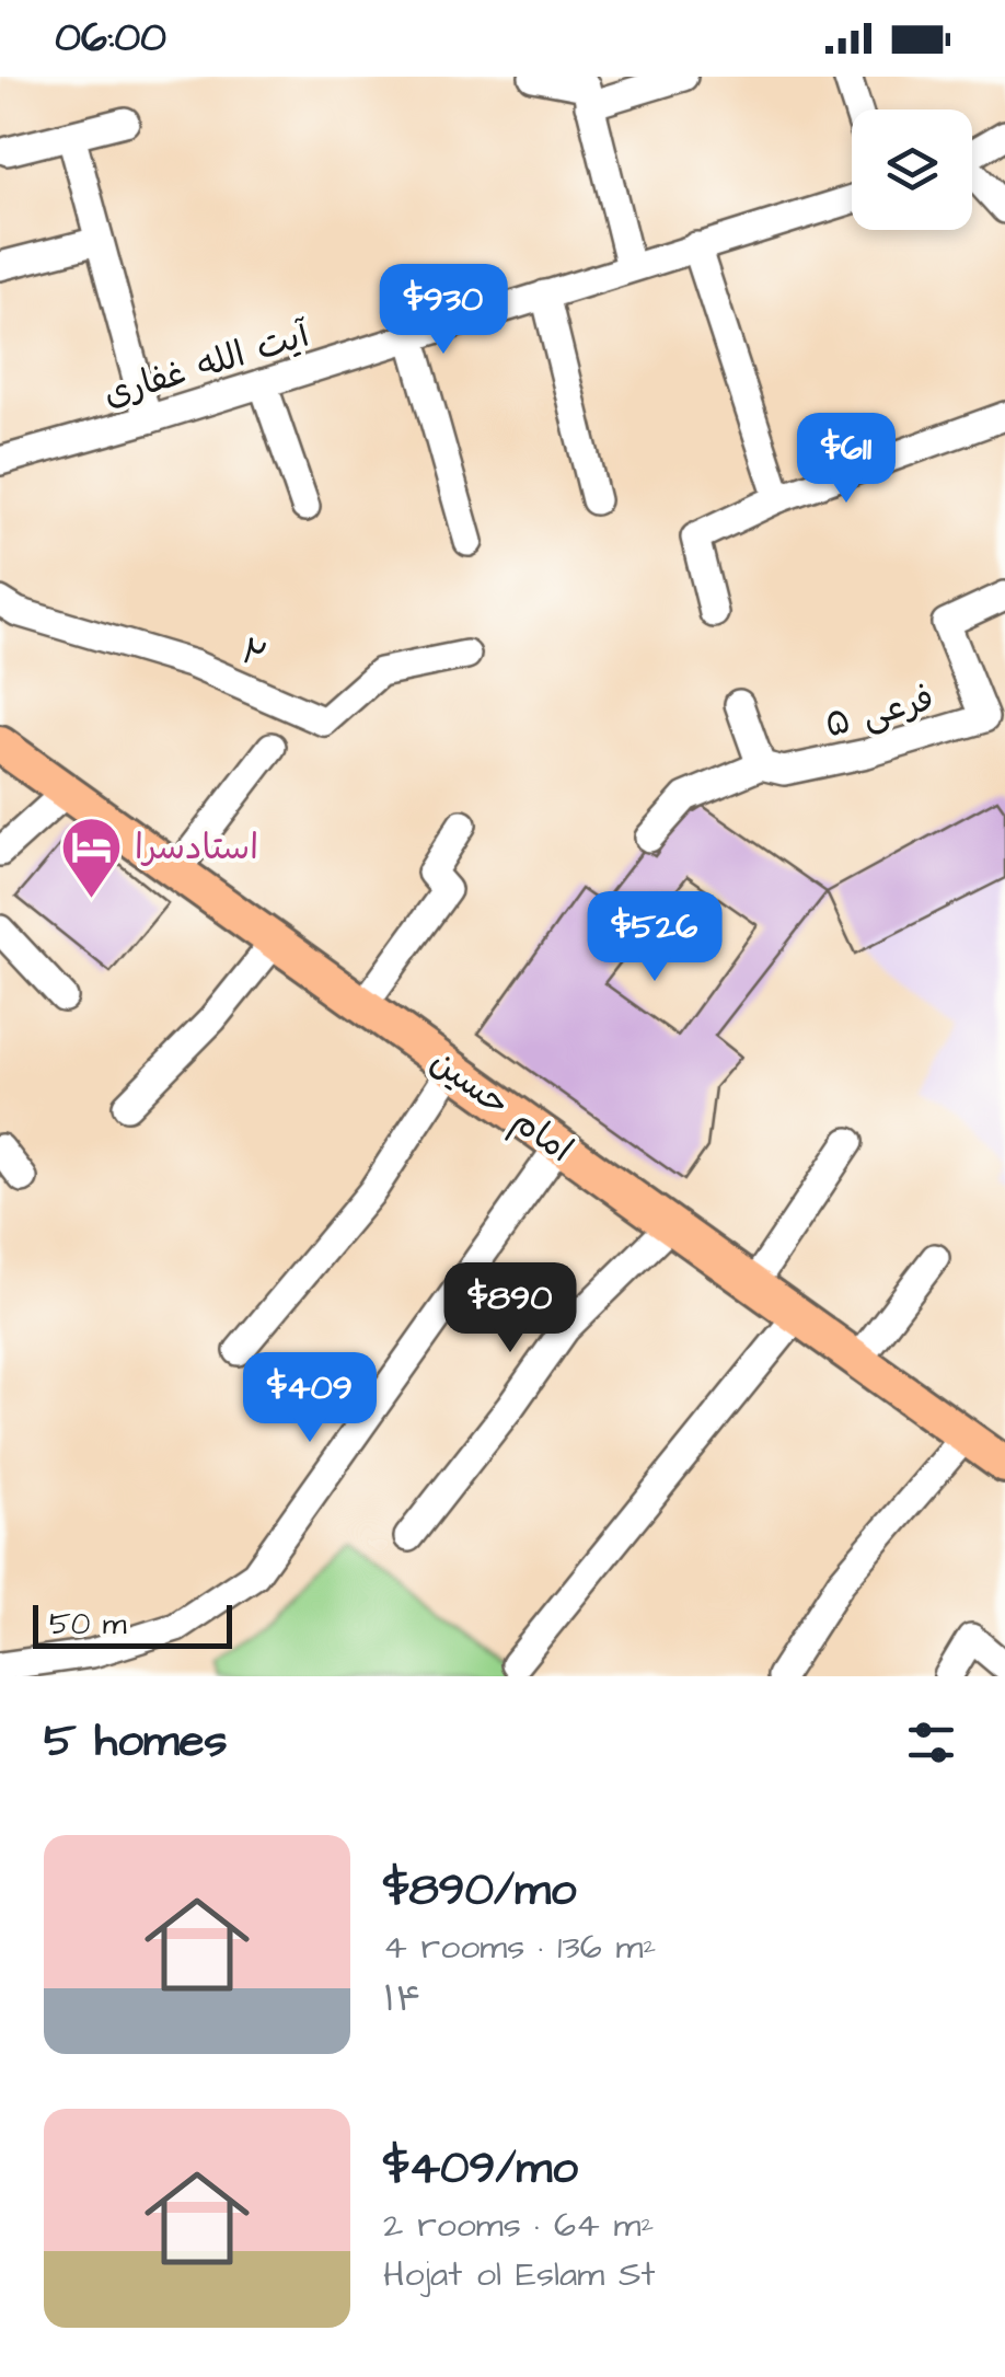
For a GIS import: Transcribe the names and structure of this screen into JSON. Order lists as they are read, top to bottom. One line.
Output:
{"streets":{"main road":["امام حسین"],"street":["آیت الله غفاری","۲","فرعی ۵"]},"places":{"hotel":["استادسرا"]},"scale_bar":"50 m","page":{"status":"06:00","price":["$930","$611","$526","$890","$409"],"scale":"50 m","heading":"5 homes","list":[{"name":"$890/mo","note":"4 rooms · 136 m² · ۱۴"},{"name":"$409/mo","note":"2 rooms · 64 m² · Hojat ol Eslam St"}]}}
